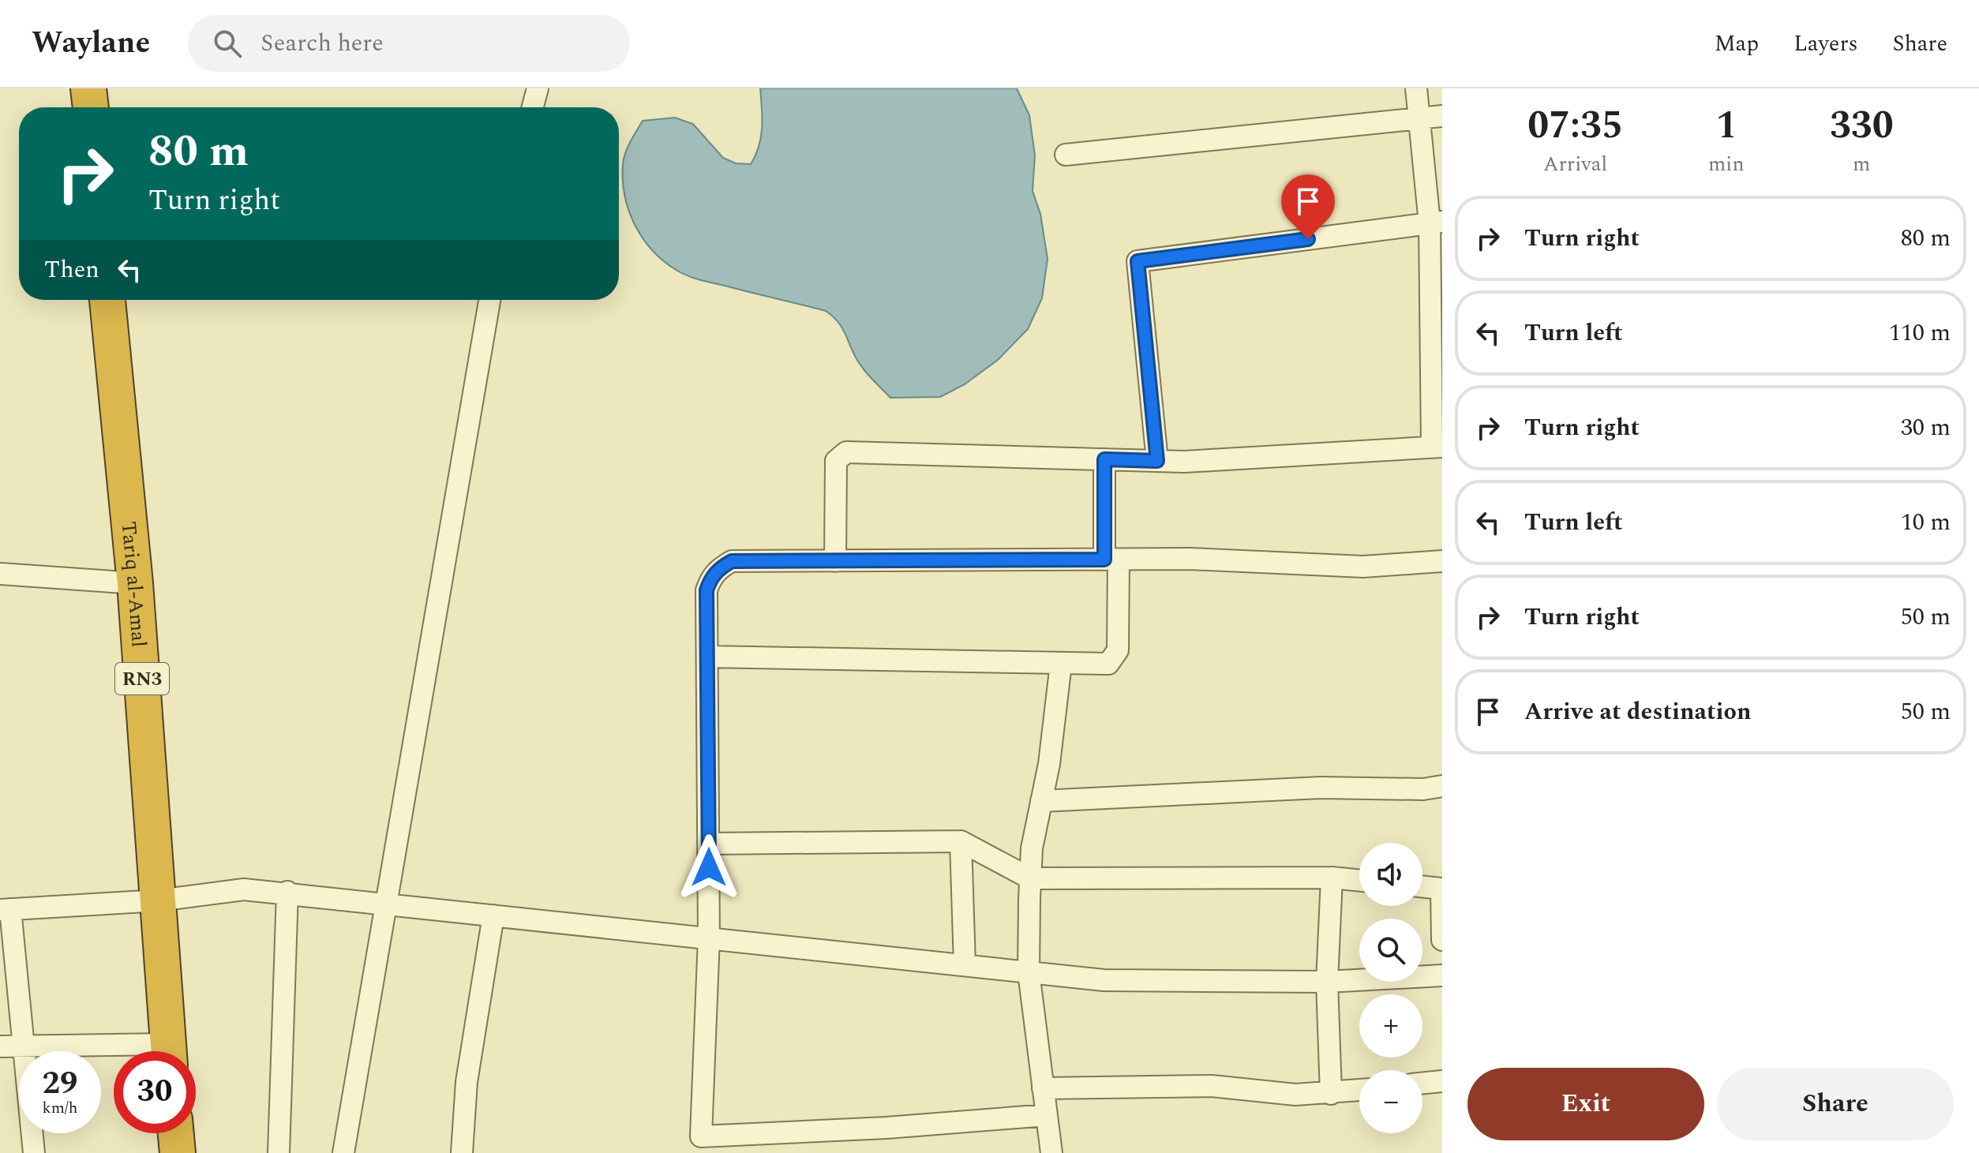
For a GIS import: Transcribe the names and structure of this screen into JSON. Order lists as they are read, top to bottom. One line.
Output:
{"streets":{"highway":["Tariq al-Amal","RN3"]},"page":{"header":"Waylane","search":"Search here","nav":["Map","Layers","Share"],"eta":["07:35","Arrival","1","min","330","m"],"turn":["80 m","Turn right"],"list":[{"name":"Turn right","value":"80 m"},{"name":"Turn left","value":"110 m"},{"name":"Turn right","value":"30 m"},{"name":"Turn left","value":"10 m"},{"name":"Turn right","value":"50 m"},{"name":"Arrive at destination","value":"50 m"}],"then":"Then","map_buttons":["+","−"],"speed":"29 km/h","limit":"30","buttons":["Exit","Share"]}}
